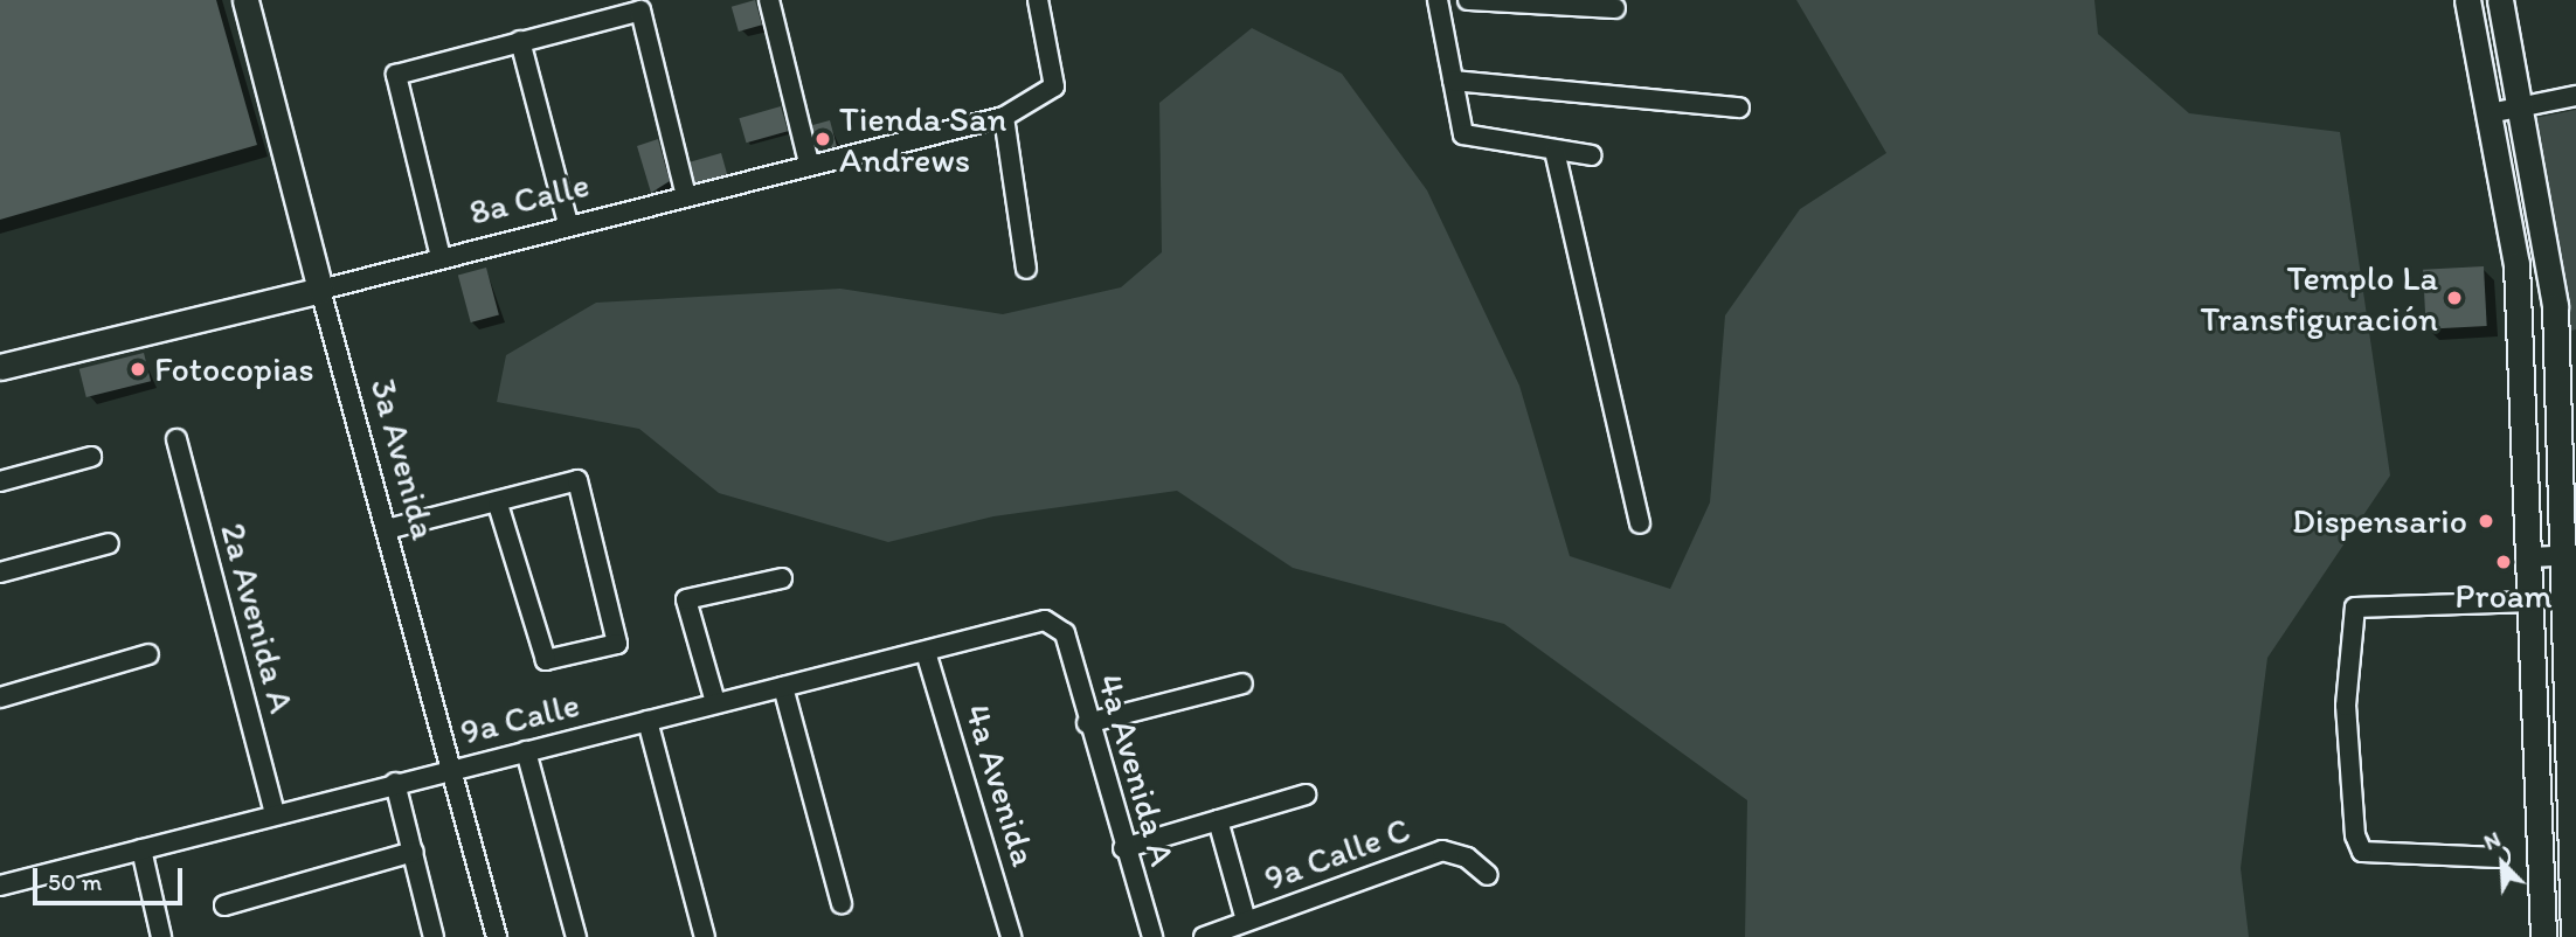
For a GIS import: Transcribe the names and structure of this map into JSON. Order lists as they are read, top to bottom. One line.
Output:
{"streets":{"street":["8a Calle","3a Avenida","2a Avenida A","9a Calle","4a Avenida A","4a Avenida","9a Calle C"]},"crossings":[["8a Calle","3a Avenida"],["3a Avenida","9a Calle"],["2a Avenida A","9a Calle"],["9a Calle","4a Avenida A"],["9a Calle","4a Avenida"]],"places":["Tienda San Andrews","Templo La Transfiguración","Fotocopias","Dispensario","Proam"],"scale_bar":"50 m","north":"top left"}
